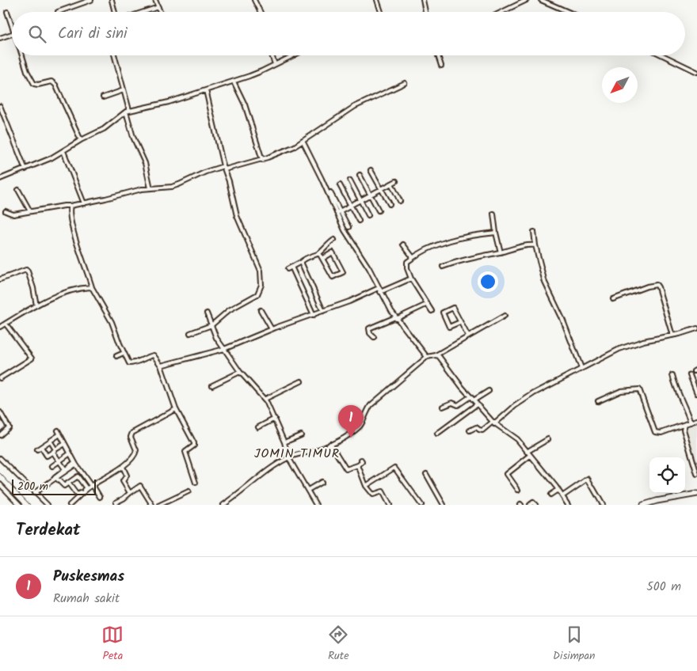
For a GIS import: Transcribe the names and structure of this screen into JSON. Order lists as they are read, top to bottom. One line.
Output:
{"districts":["JOMIN TIMUR"],"scale_bar":"200 m","north":"bottom left","page":{"search":"Cari di sini","pins":"1","scale":"200 m","heading":"Terdekat","list":[{"mark":"1","name":"Puskesmas","note":"Rumah sakit","value":"500 m"}],"nav":["Peta","Rute","Disimpan"]}}
